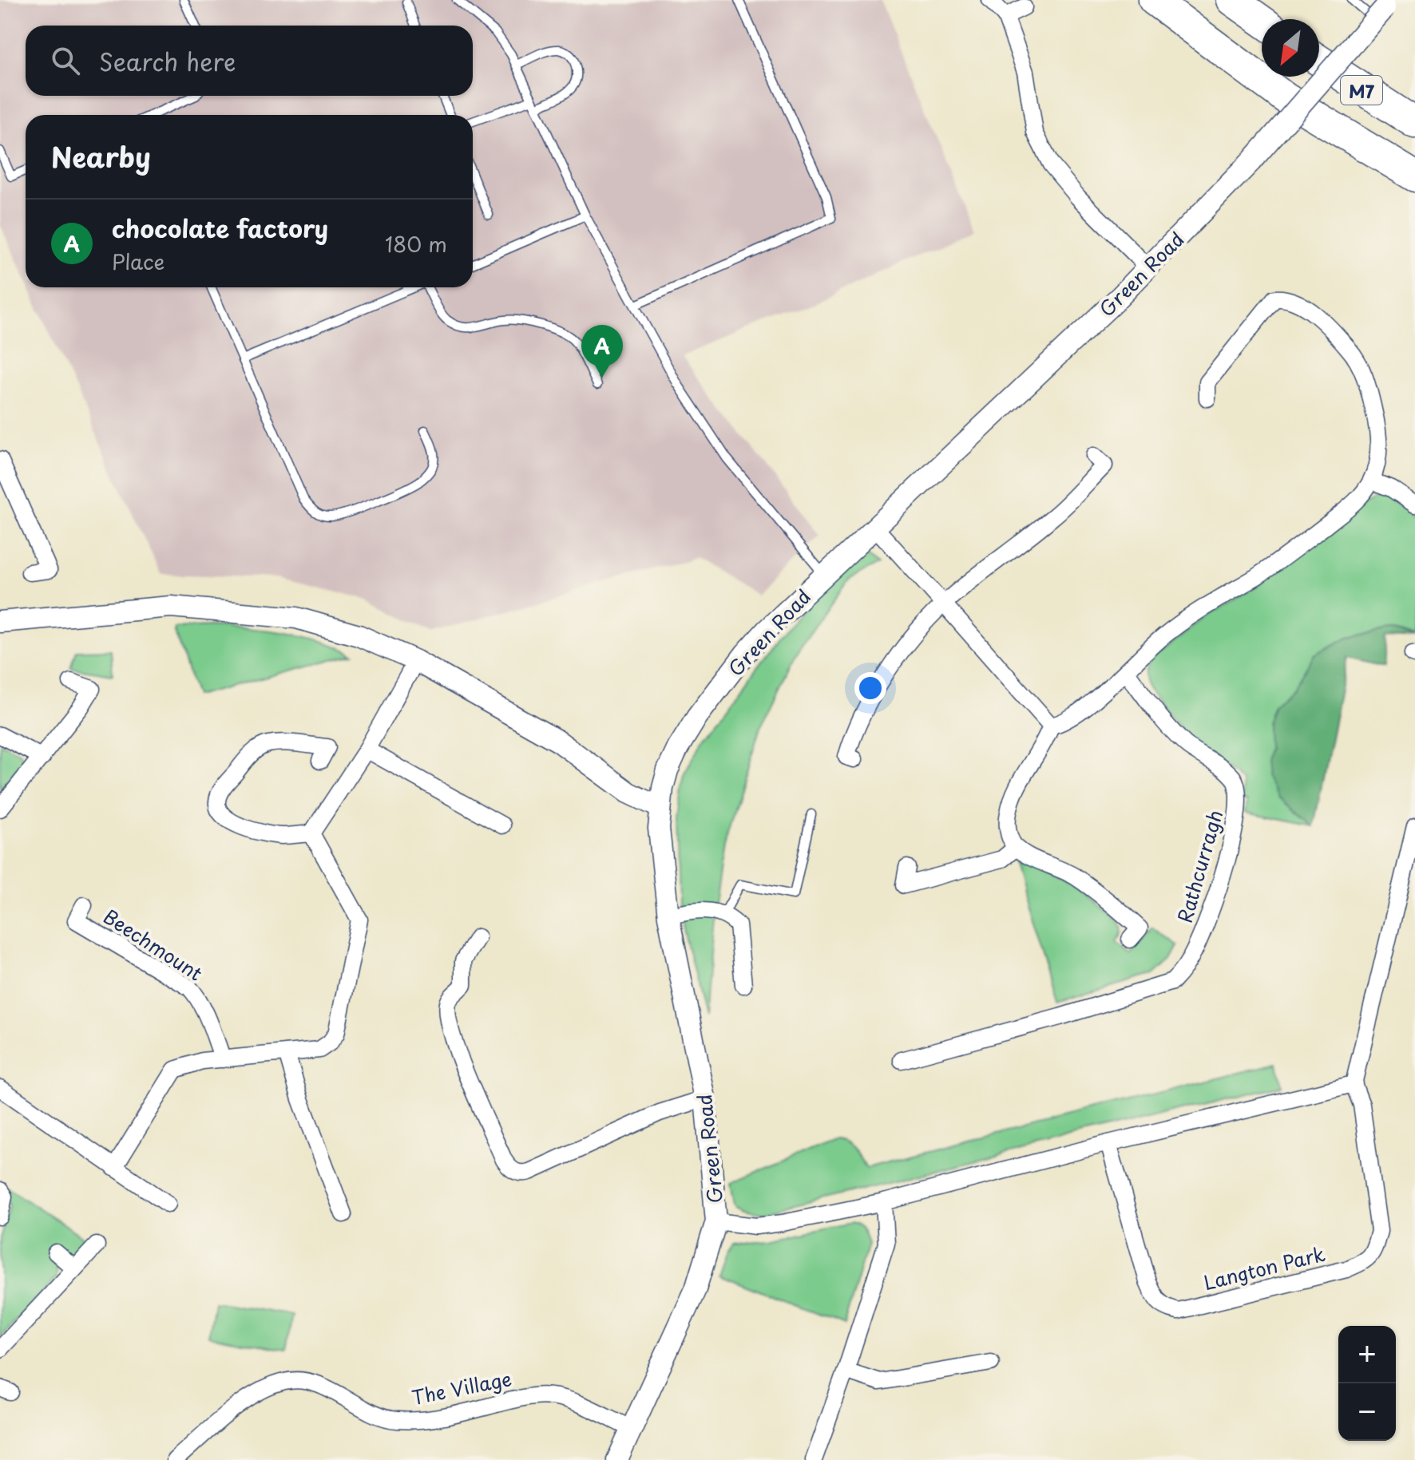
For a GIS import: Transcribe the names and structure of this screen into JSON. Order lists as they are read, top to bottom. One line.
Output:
{"streets":{"highway":["M7"],"street":["Green Road","Rathcurragh","Beechmount","Langton Park","The Village"]},"crossings":[["Green Road","The Village"]],"north":"bottom left","page":{"search":"Search here","heading":"Nearby","list":[{"mark":"A","name":"chocolate factory","note":"Place","value":"180 m"}],"pins":"A","map_buttons":["+","−"]}}
